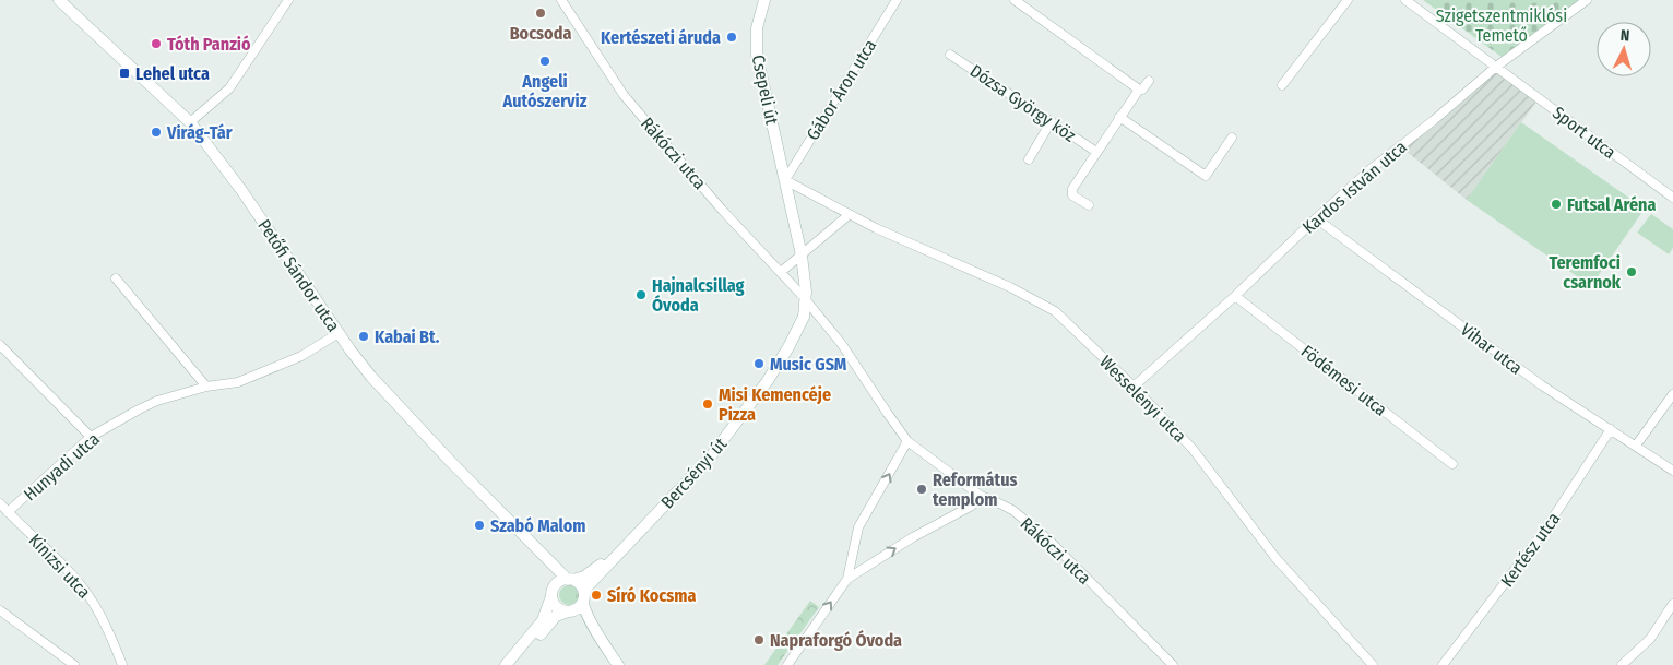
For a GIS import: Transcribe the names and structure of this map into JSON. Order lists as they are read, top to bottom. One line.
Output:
{"streets":{"street":["Csepeli út","Gábor Áron utca","Dózsa György köz","Sport utca","Rákóczi utca","Kardos István utca","Petőfi Sándor utca","Vihar utca","Födémesi utca","Wesselényi utca","Hunyadi utca","Bercsényi út","Kertész utca","Kinizsi utca"]},"crossings":[["Csepeli út","Gábor Áron utca"],["Csepeli út","Wesselényi utca"],["Csepeli út","Bercsényi út"],["Gábor Áron utca","Wesselényi utca"],["Gábor Áron utca","Bercsényi út"],["Sport utca","Kardos István utca"],["Rákóczi utca","Bercsényi út"],["Kardos István utca","Vihar utca"],["Kardos István utca","Födémesi utca"],["Kardos István utca","Wesselényi utca"],["Petőfi Sándor utca","Hunyadi utca"],["Petőfi Sándor utca","Bercsényi út"],["Vihar utca","Kertész utca"],["Wesselényi utca","Bercsényi út"],["Hunyadi utca","Kinizsi utca"]],"parks":["Szigetszentmiklósi Temető"],"places":{"other":["Bocsoda","Kertészeti áruda","Tóth Panzió","Angeli Autószerviz","Virág-Tár","Futsal Aréna","Teremfoci csarnok","Hajnalcsillag Óvoda","Kabai Bt.","Music GSM","Misi Kemencéje Pizza","Református templom","Szabó Malom","Síró Kocsma","Napraforgó Óvoda"],"transit":["Lehel utca"]},"north":"top"}
